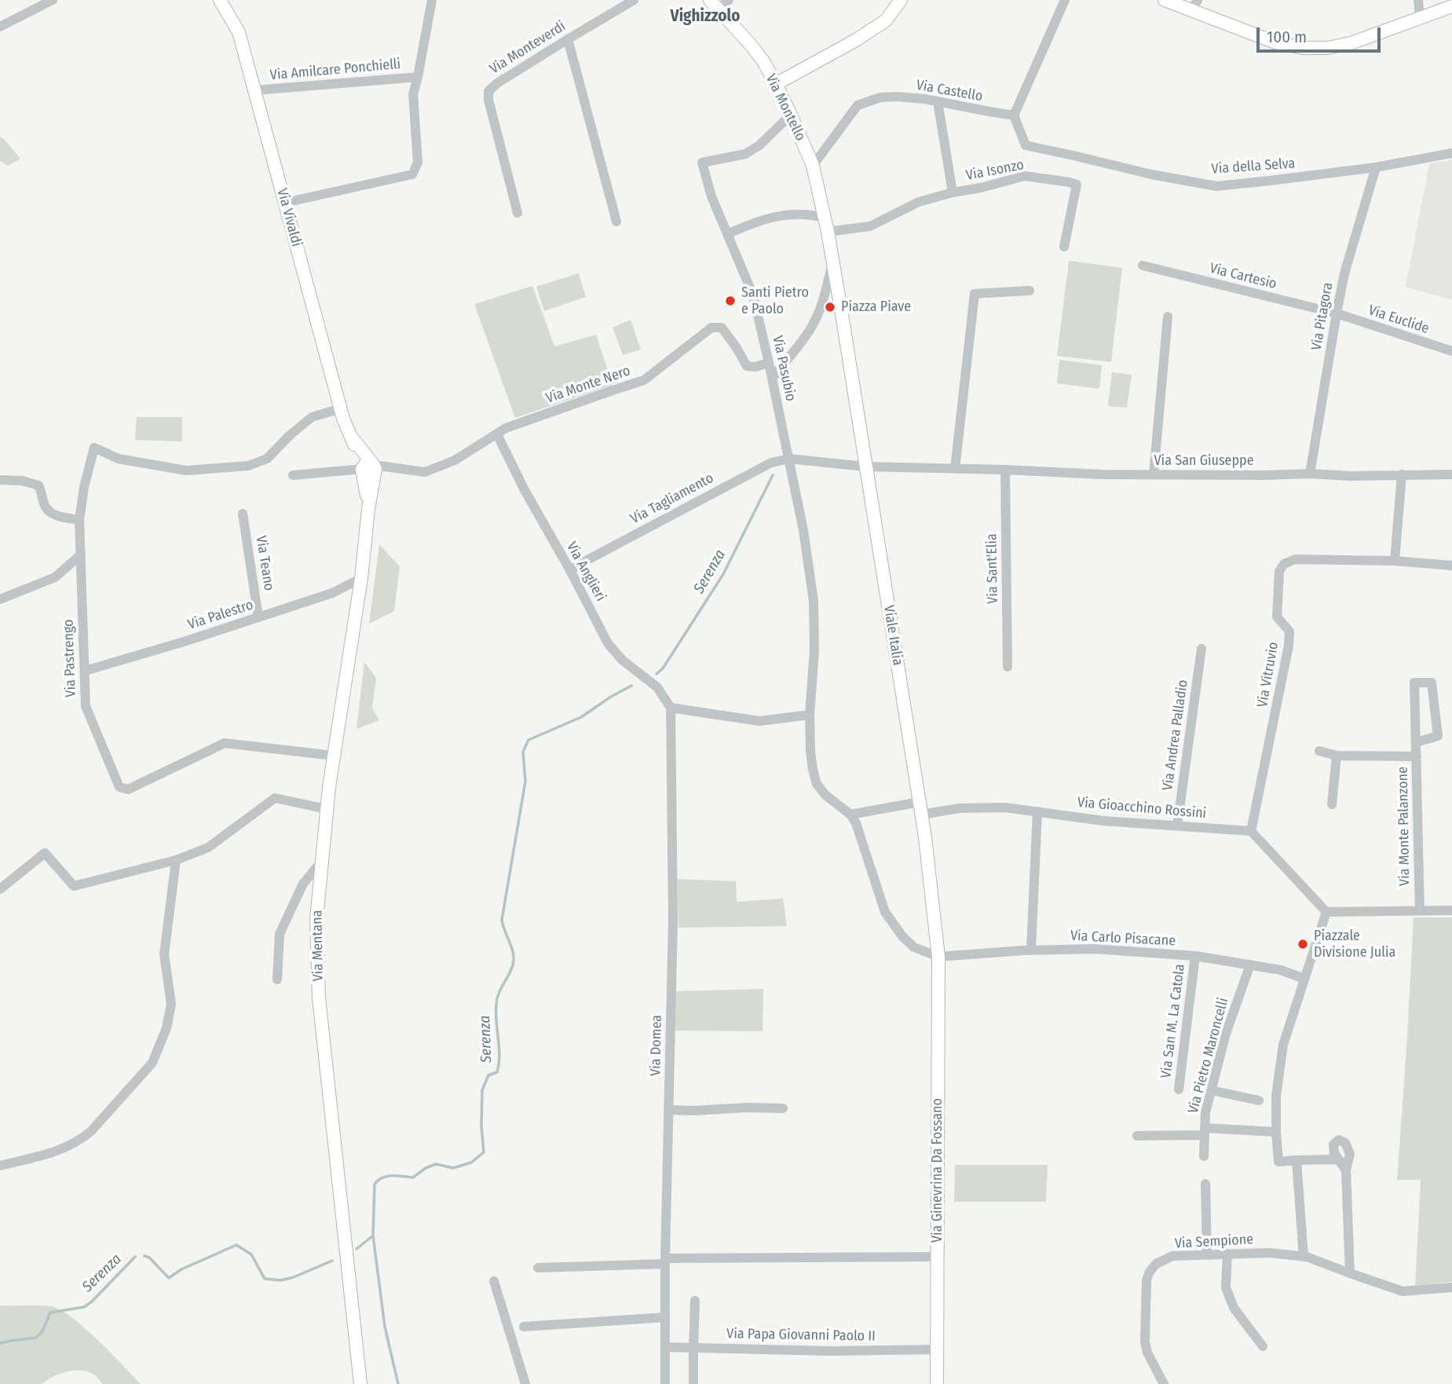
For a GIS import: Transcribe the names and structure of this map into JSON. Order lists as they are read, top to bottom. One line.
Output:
{"streets":{"street":["Via Monteverdi","Via Amilcare Ponchielli","Via Castello","Via Montello","Via della Selva","Via Isonzo","Via Vivaldi","Via Cartesio","Via Pitagora","Via Euclide","Via Pasubio","Via Monte Nero","Via San Giuseppe","Via Tagliamento","Via Teano","Via Sant'Elia","Via Anglieri","Via Palestro","Viale Italia","Via Pastrengo","Via Vitruvio","Via Andrea Palladio","Via Gioacchino Rossini","Via Monte Palanzone","Via Carlo Pisacane","Via Mentana","Via San M. La Catola","Via Domea","Via Pietro Maroncelli","Via Ginevrina Da Fossano","Via Sempione","Via Papa Giovanni Paolo II"]},"crossings":[["Via Amilcare Ponchielli","Via Vivaldi"],["Via Castello","Via Montello"],["Via Castello","Via della Selva"],["Via Castello","Via Isonzo"],["Via Montello","Via Isonzo"],["Via Montello","Via Pasubio"],["Via della Selva","Via Pitagora"],["Via Vivaldi","Via Monte Nero"],["Via Vivaldi","Via Pastrengo"],["Via Vivaldi","Via Mentana"],["Via Cartesio","Via Pitagora"],["Via Cartesio","Via Euclide"],["Via Pitagora","Via Euclide"],["Via Pitagora","Via San Giuseppe"],["Via Pasubio","Via Monte Nero"],["Via Pasubio","Via San Giuseppe"],["Via Pasubio","Via Tagliamento"],["Via Pasubio","Via Gioacchino Rossini"],["Via Monte Nero","Via Anglieri"],["Via Monte Nero","Via Mentana"],["Via San Giuseppe","Via Tagliamento"],["Via San Giuseppe","Via Sant'Elia"],["Via San Giuseppe","Viale Italia"],["Via Tagliamento","Via Anglieri"],["Via Teano","Via Palestro"],["Via Anglieri","Via Domea"],["Via Palestro","Via Pastrengo"],["Via Palestro","Via Mentana"],["Viale Italia","Via Gioacchino Rossini"],["Viale Italia","Via Carlo Pisacane"],["Viale Italia","Via Ginevrina Da Fossano"],["Via Pastrengo","Via Mentana"],["Via Vitruvio","Via Gioacchino Rossini"],["Via Andrea Palladio","Via Gioacchino Rossini"],["Via Carlo Pisacane","Via San M. La Catola"],["Via Carlo Pisacane","Via Pietro Maroncelli"],["Via Carlo Pisacane","Via Ginevrina Da Fossano"],["Via Domea","Via Papa Giovanni Paolo II"],["Via Ginevrina Da Fossano","Via Papa Giovanni Paolo II"]],"districts":["Vighizzolo"],"water":["Serenza"],"places":["Santi Pietro e Paolo","Piazza Piave","Piazzale Divisione Julia"],"scale_bar":"100 m"}
